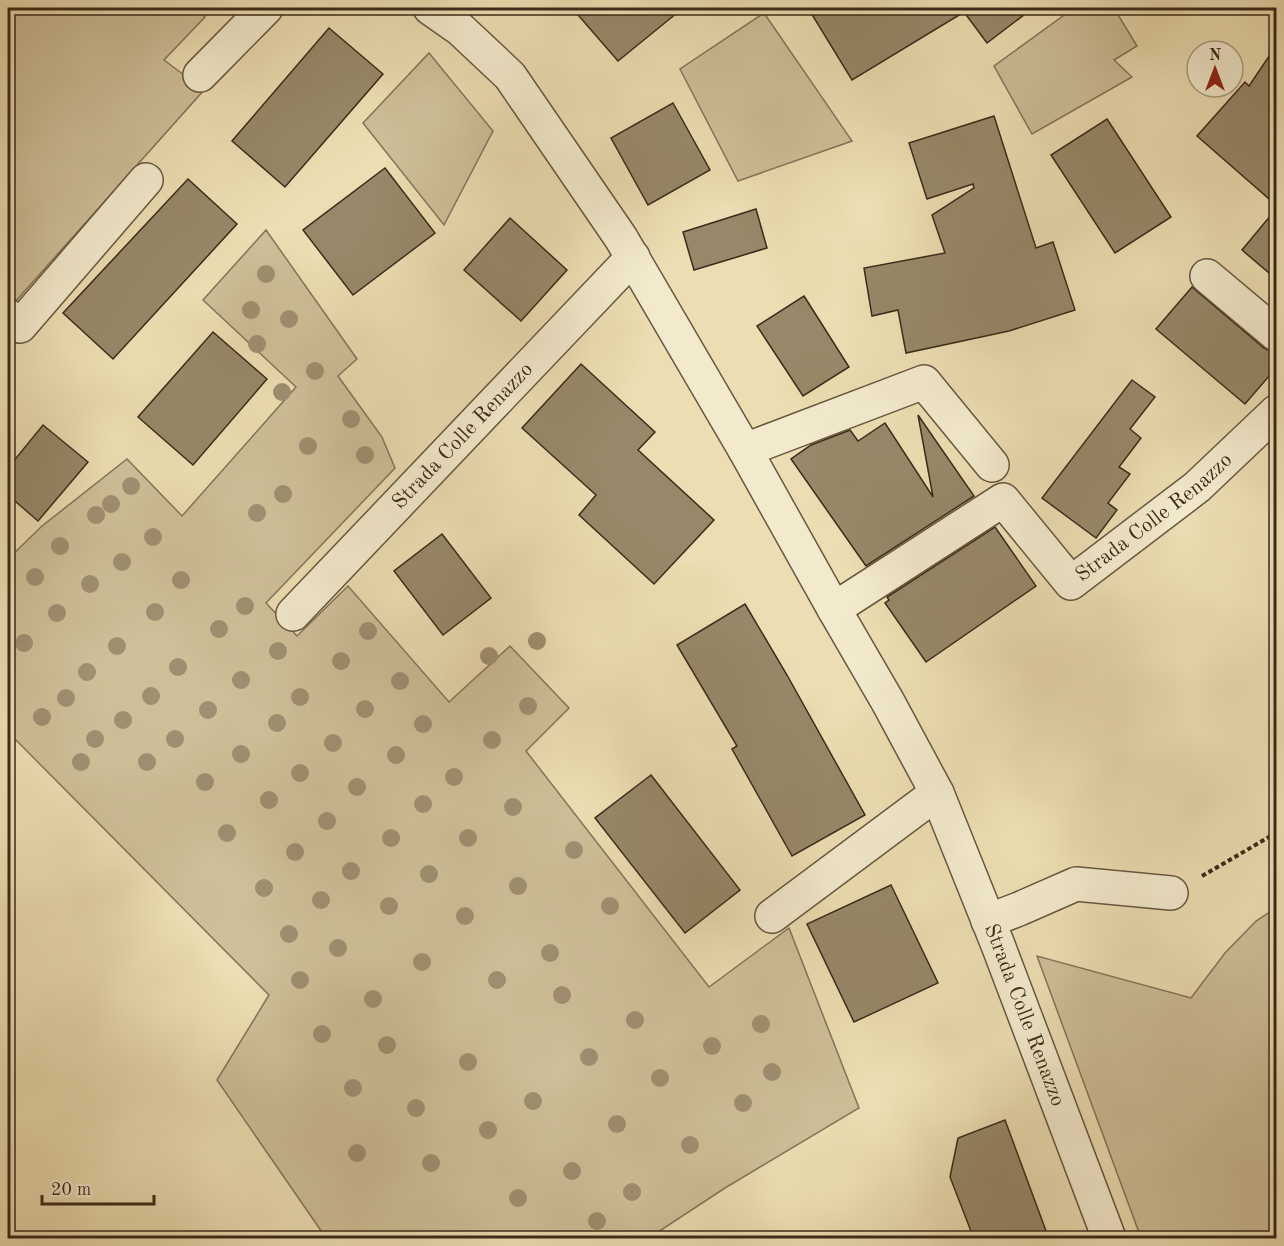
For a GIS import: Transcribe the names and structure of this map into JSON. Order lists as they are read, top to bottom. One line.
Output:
{"streets":{"street":["Strada Colle Renazzo"]},"scale_bar":"20 m","north":"top"}
